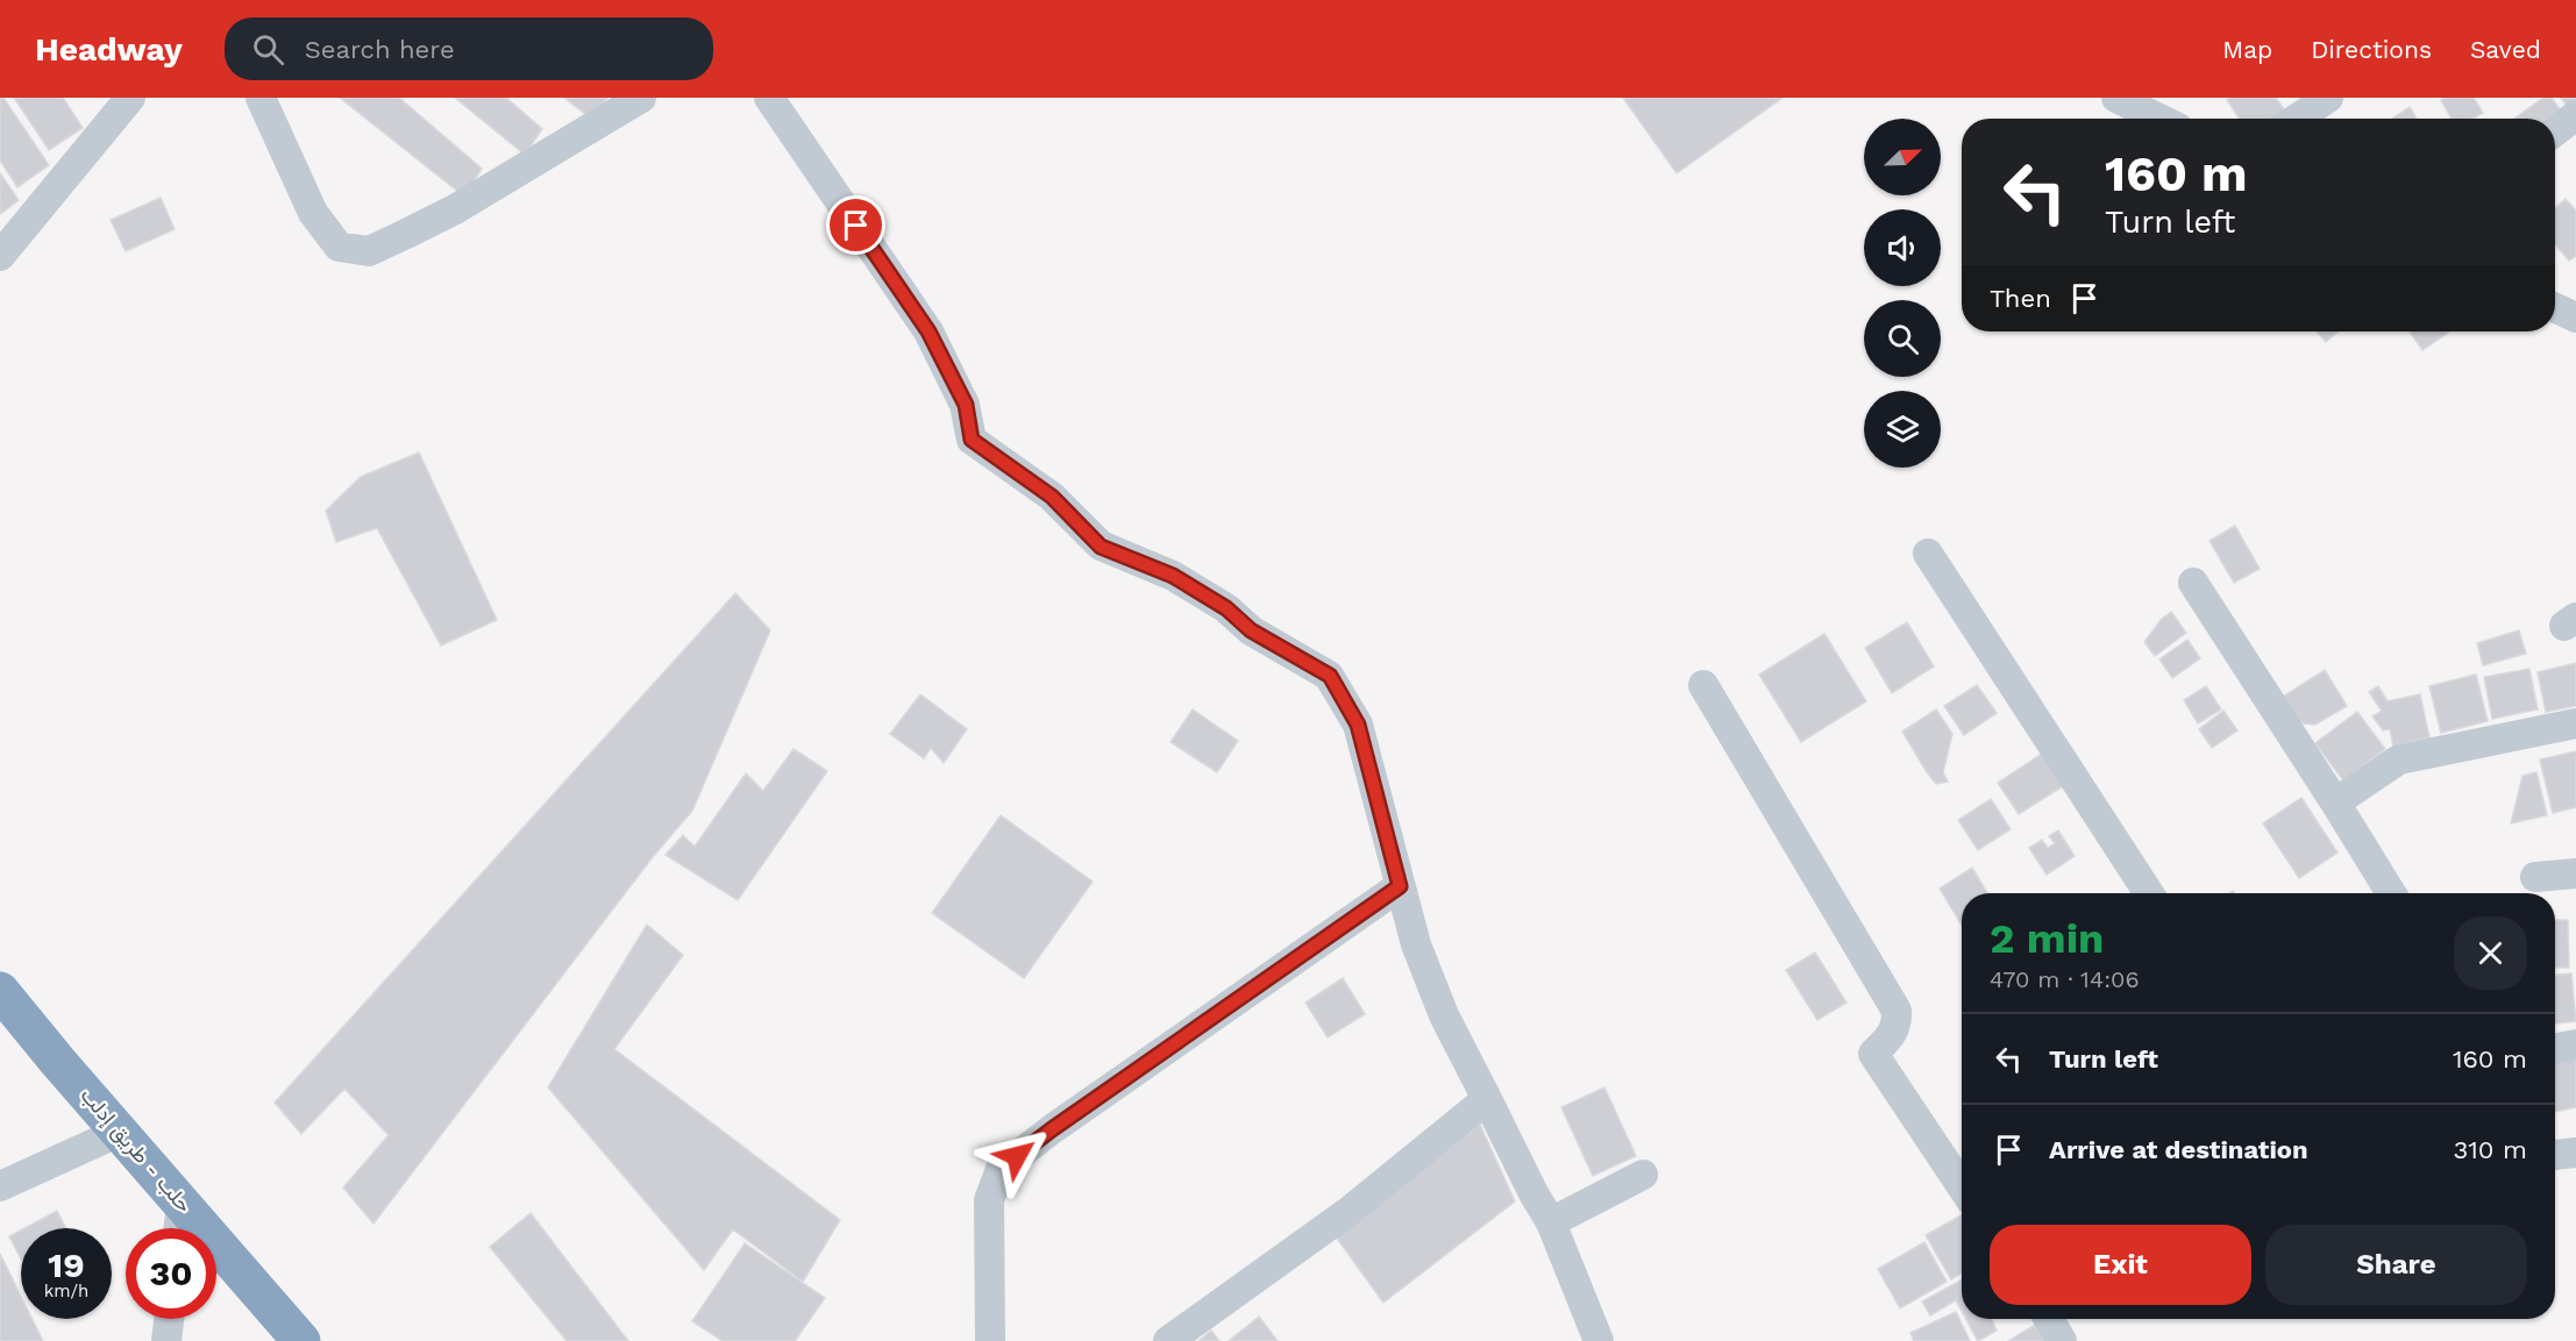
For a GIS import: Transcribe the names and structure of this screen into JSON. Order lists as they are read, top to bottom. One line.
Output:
{"streets":{"highway":["حلب - طريق إدلب"]},"north":"top right","page":{"header":"Headway","search":"Search here","nav":["Map","Directions","Saved"],"turn":["160 m","Turn left"],"then":"Then","heading":["2 min","470 m · 14:06"],"list":[{"name":"Turn left","value":"160 m"},{"name":"Arrive at destination","value":"310 m"}],"buttons":["Exit","Share"],"speed":"19 km/h","limit":"30"}}
